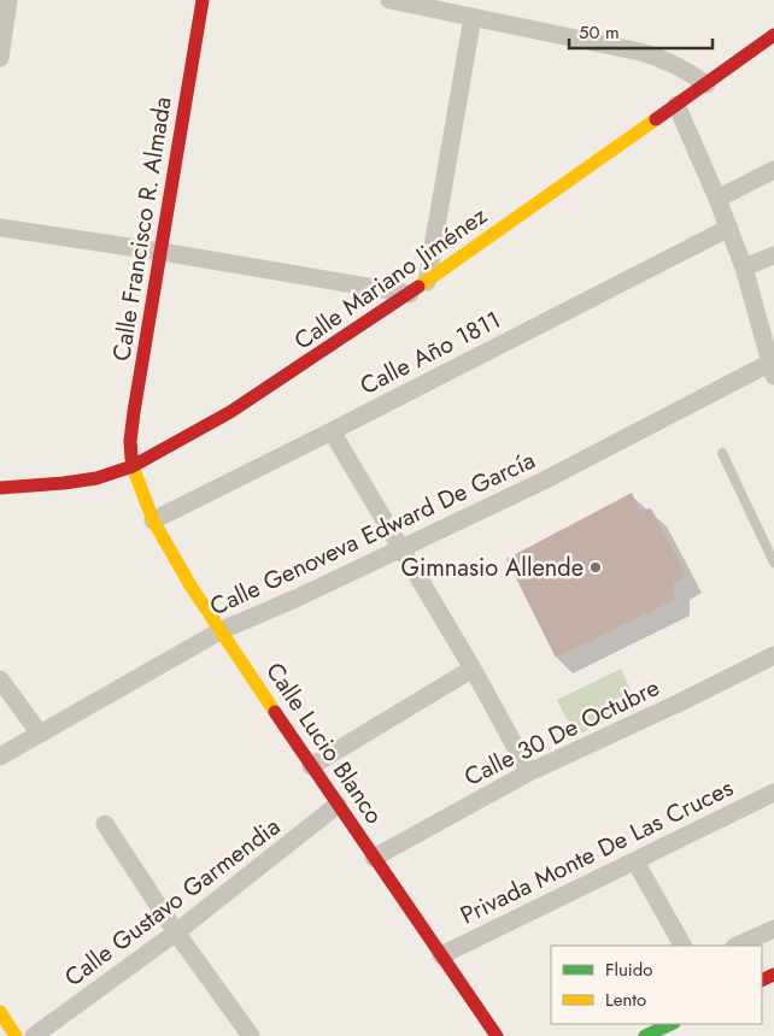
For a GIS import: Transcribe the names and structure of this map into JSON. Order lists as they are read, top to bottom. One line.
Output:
{"streets":{"street":["Calle Francisco R. Almada","Calle Mariano Jiménez","Calle Año 1811","Calle Genoveva Edward De García","Calle 30 De Octubre","Calle Lucio Blanco","Privada Monte De Las Cruces","Calle Gustavo Garmendia"]},"crossings":[["Calle Francisco R. Almada","Calle Mariano Jiménez"],["Calle Francisco R. Almada","Calle Lucio Blanco"],["Calle Mariano Jiménez","Calle Lucio Blanco"],["Calle Año 1811","Calle Lucio Blanco"],["Calle Genoveva Edward De García","Calle Lucio Blanco"],["Calle 30 De Octubre","Calle Lucio Blanco"],["Calle Lucio Blanco","Privada Monte De Las Cruces"],["Calle Lucio Blanco","Calle Gustavo Garmendia"]],"places":["Gimnasio Allende"],"legend":["Fluido","Lento"],"scale_bar":"50 m"}
